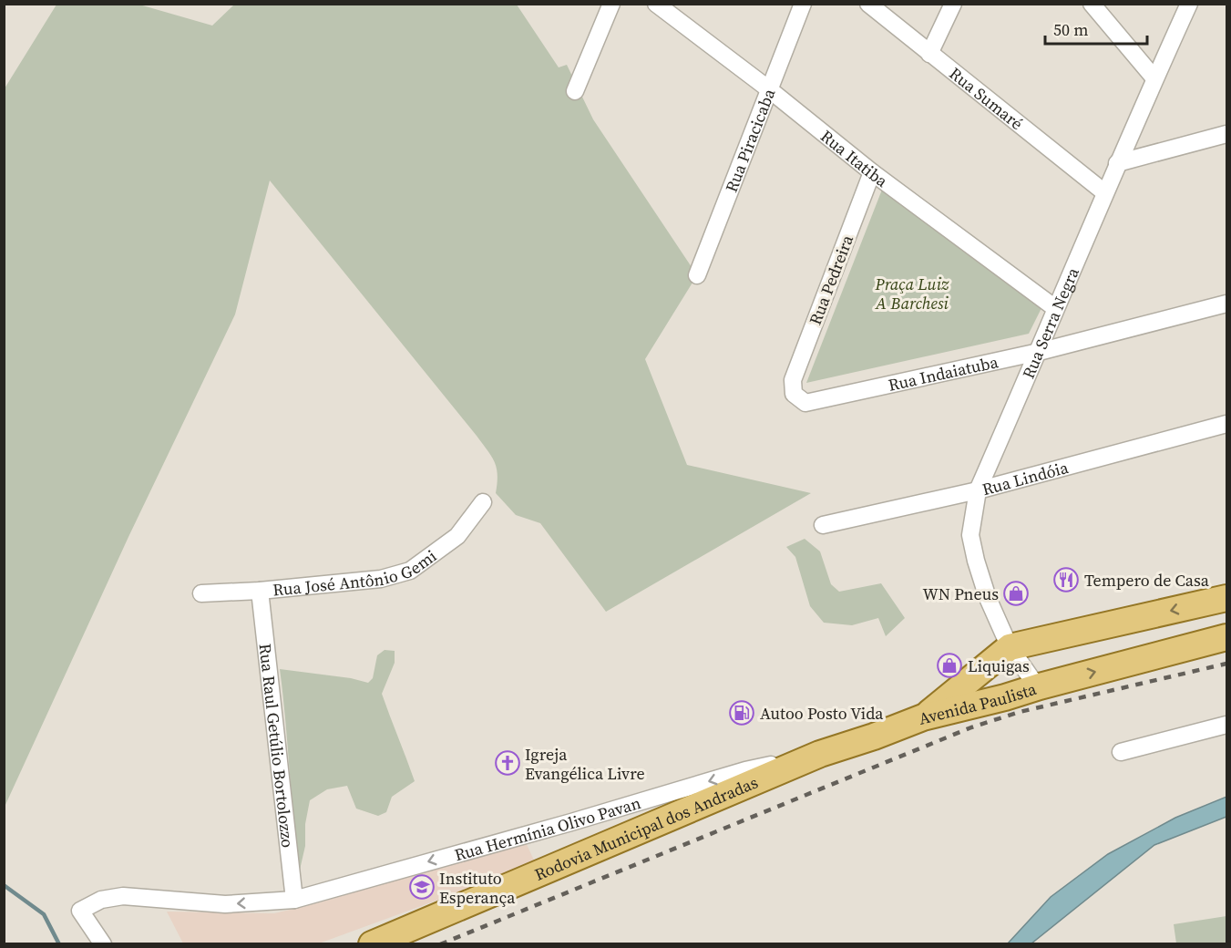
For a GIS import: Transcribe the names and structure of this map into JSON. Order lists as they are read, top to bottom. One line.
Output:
{"streets":{"main road":["Avenida Paulista","Rodovia Municipal dos Andradas"],"street":["Rua Sumaré","Rua Piracicaba","Rua Itatiba","Rua Pedreira","Rua Serra Negra","Rua Indaiatuba","Rua Lindóia","Rua José Antônio Gemi","Rua Raul Getúlio Bortolozzo","Rua Hermínia Olivo Pavan"]},"crossings":[["Rua Sumaré","Rua Serra Negra"],["Rua Piracicaba","Rua Itatiba"],["Rua Itatiba","Rua Pedreira"],["Rua Itatiba","Rua Serra Negra"],["Rua Pedreira","Rua Indaiatuba"],["Rua Serra Negra","Rua Indaiatuba"],["Rua Serra Negra","Rua Lindóia"],["Rua Serra Negra","Avenida Paulista"],["Rua José Antônio Gemi","Rua Raul Getúlio Bortolozzo"],["Avenida Paulista","Rodovia Municipal dos Andradas"],["Rua Raul Getúlio Bortolozzo","Rua Hermínia Olivo Pavan"],["Rua Hermínia Olivo Pavan","Rodovia Municipal dos Andradas"]],"one_way":["Rua Hermínia Olivo Pavan"],"parks":["Praça Luiz A Barchesi"],"places":{"restaurant":["Tempero de Casa"],"shop":["WN Pneus","Liquigas"],"fuel station":["Autoo Posto Vida"],"church":["Igreja Evangélica Livre"],"school or university":["Instituto Esperança"]},"scale_bar":"50 m"}
